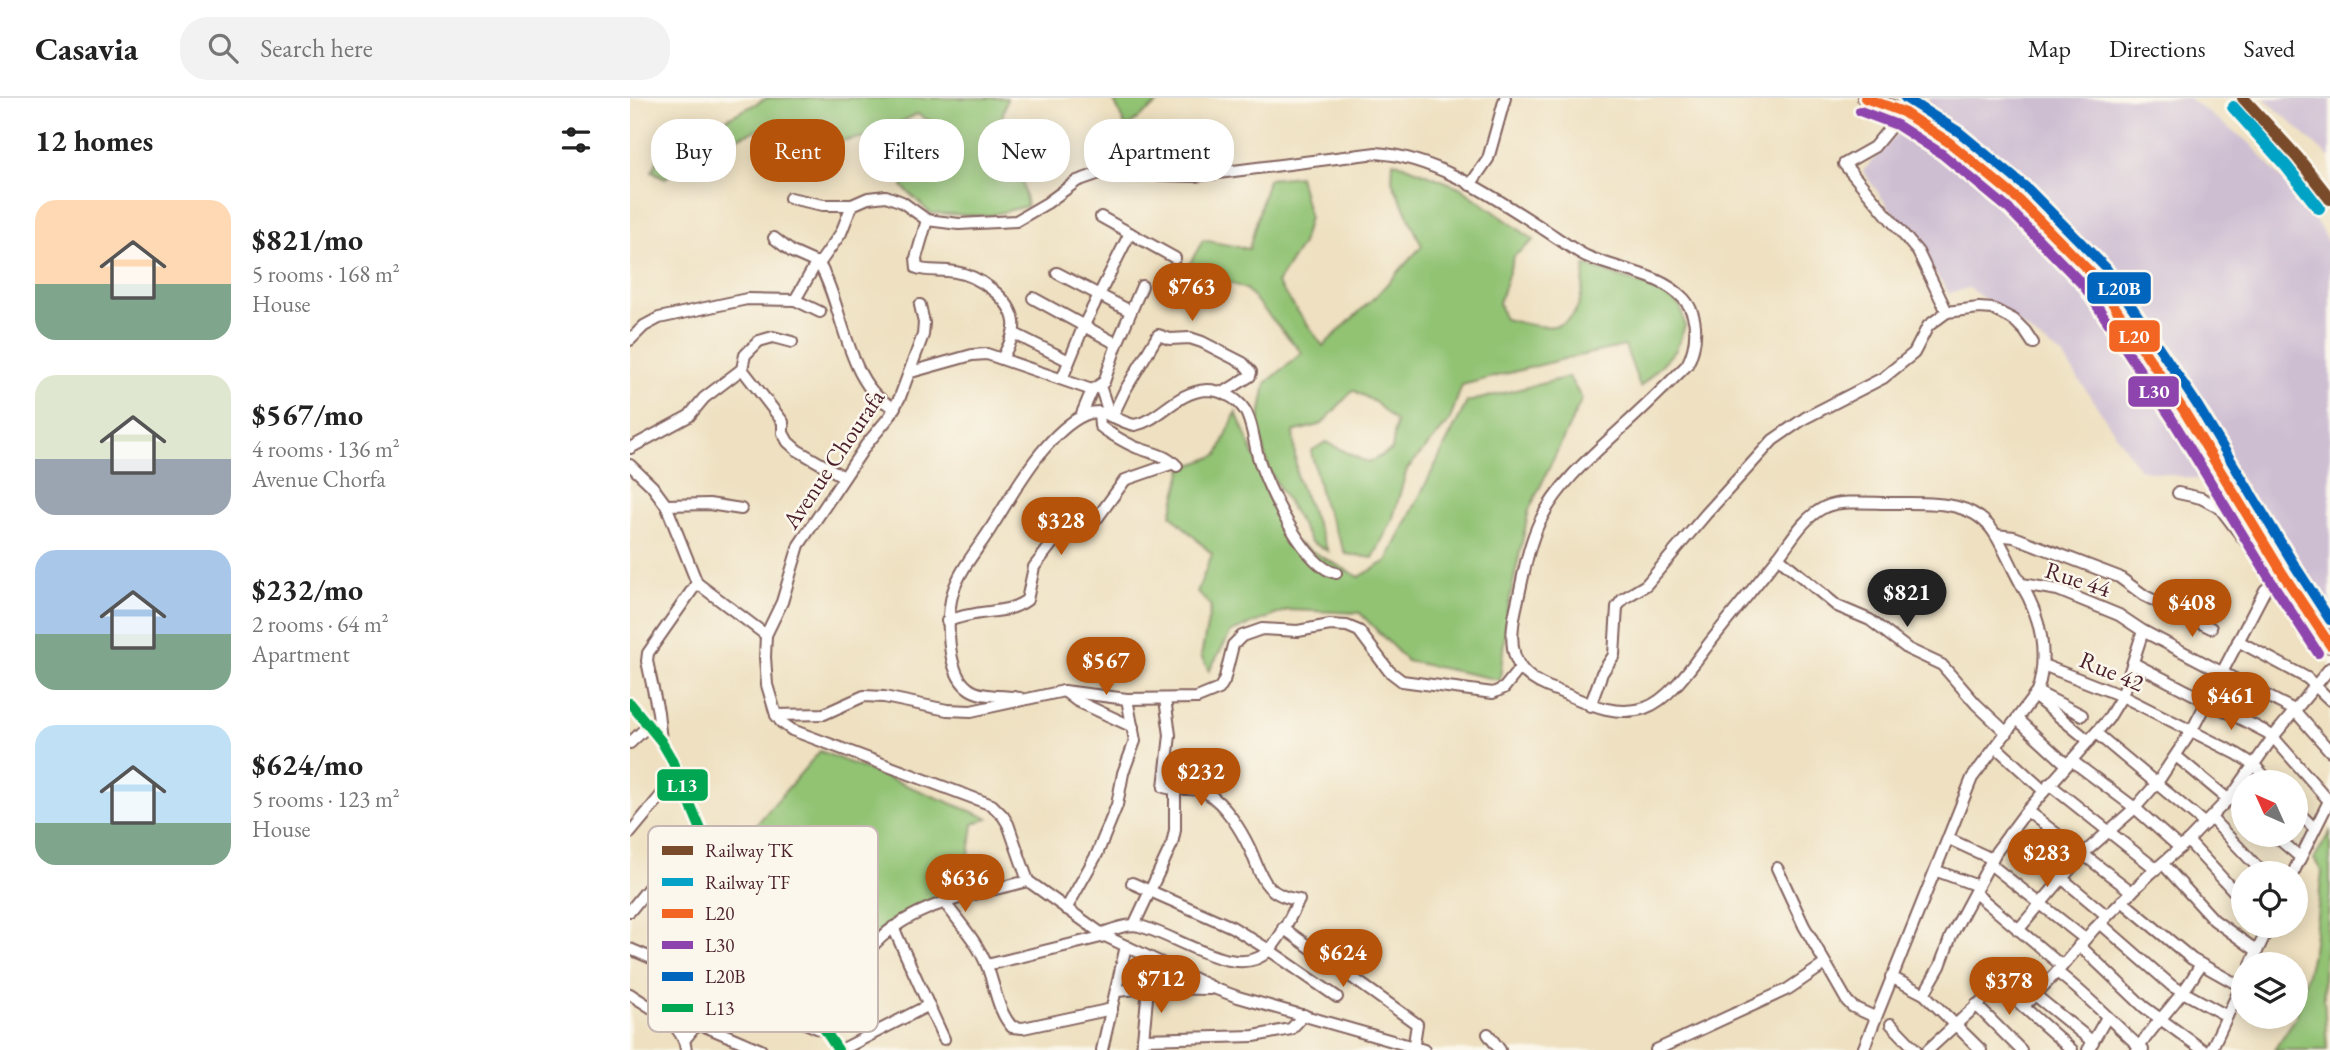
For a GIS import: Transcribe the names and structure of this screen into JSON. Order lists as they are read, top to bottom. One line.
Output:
{"streets":{"street":["Avenue Chourafa","Rue 44","Rue 42"]},"lines":["rail line TK","transit line L20","transit line L20B","rail line TF","transit line L30","transit line L13"],"legend":["Railway TK","Railway TF","L20","L30","L20B","L13"],"north":"top left","page":{"header":"Casavia","search":"Search here","nav":["Map","Directions","Saved"],"heading":"12 homes","chip":["Buy","Rent","Filters","New","Apartment"],"list":[{"name":"$821/mo","note":"5 rooms · 168 m² · House"},{"name":"$567/mo","note":"4 rooms · 136 m² · Avenue Chorfa"},{"name":"$232/mo","note":"2 rooms · 64 m² · Apartment"},{"name":"$624/mo","note":"5 rooms · 123 m² · House"}],"price":["$763","$328","$821","$408","$567","$461","$232","$283","$636","$624","$712","$378"]}}
